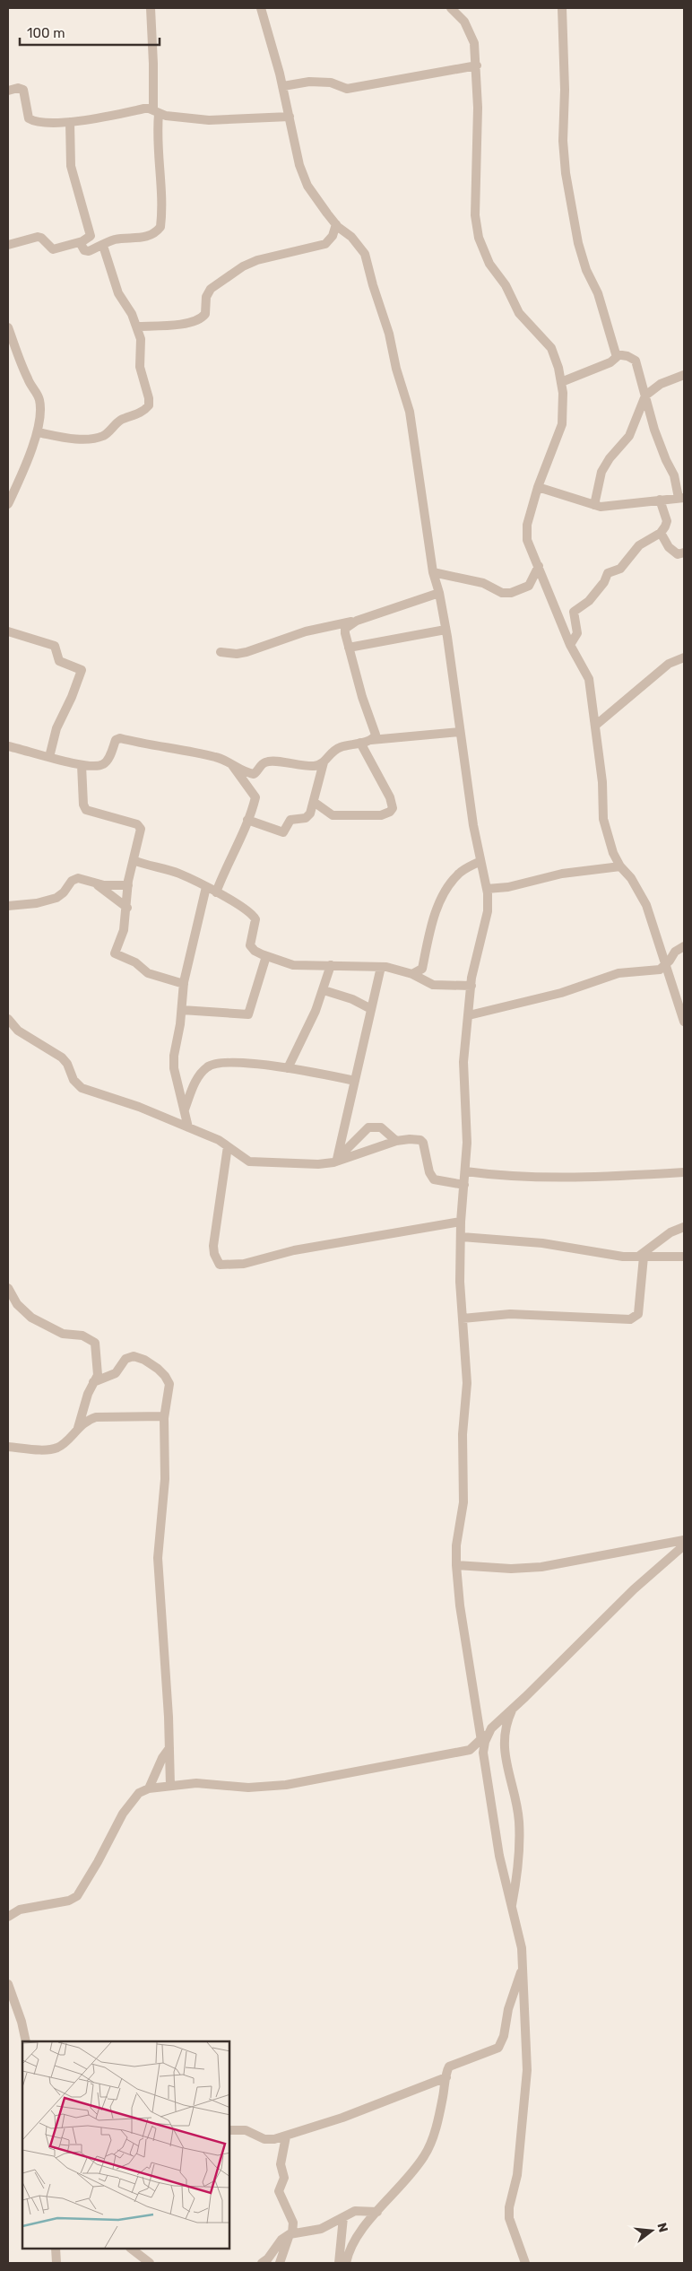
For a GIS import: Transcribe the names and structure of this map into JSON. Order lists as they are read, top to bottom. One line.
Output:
{"scale_bar":"100 m","north":"right"}
